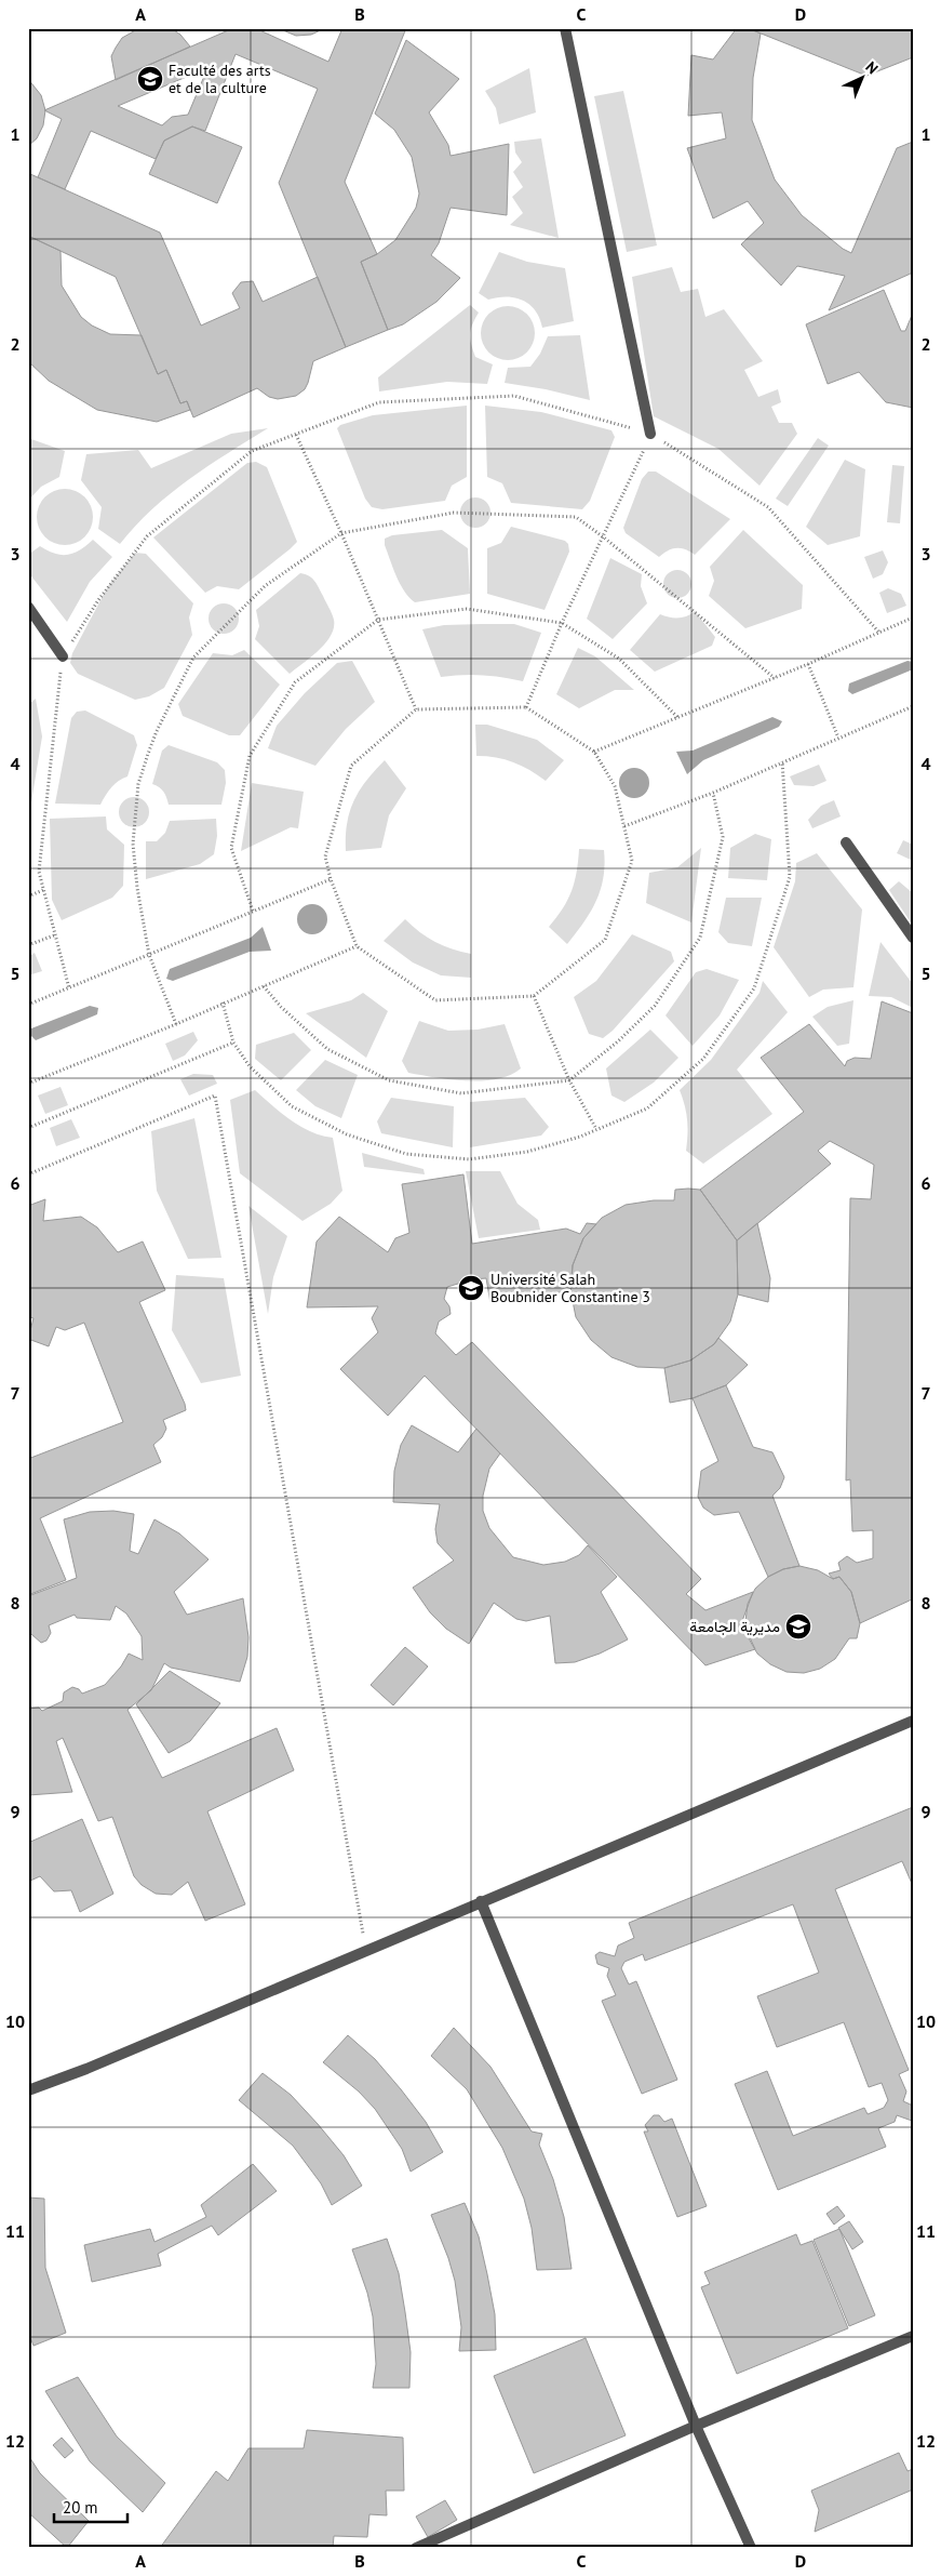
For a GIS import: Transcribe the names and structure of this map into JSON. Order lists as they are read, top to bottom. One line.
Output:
{"places":{"school or university":["Faculté des arts et de la culture","Université Salah Boubnider Constantine 3","مديرية الجامعة"]},"scale_bar":"20 m","north":"top right","grid":{"columns":["A","B","C","D"],"rows":["1","2","3","4","5","6","7","8","9","10","11","12"]}}
